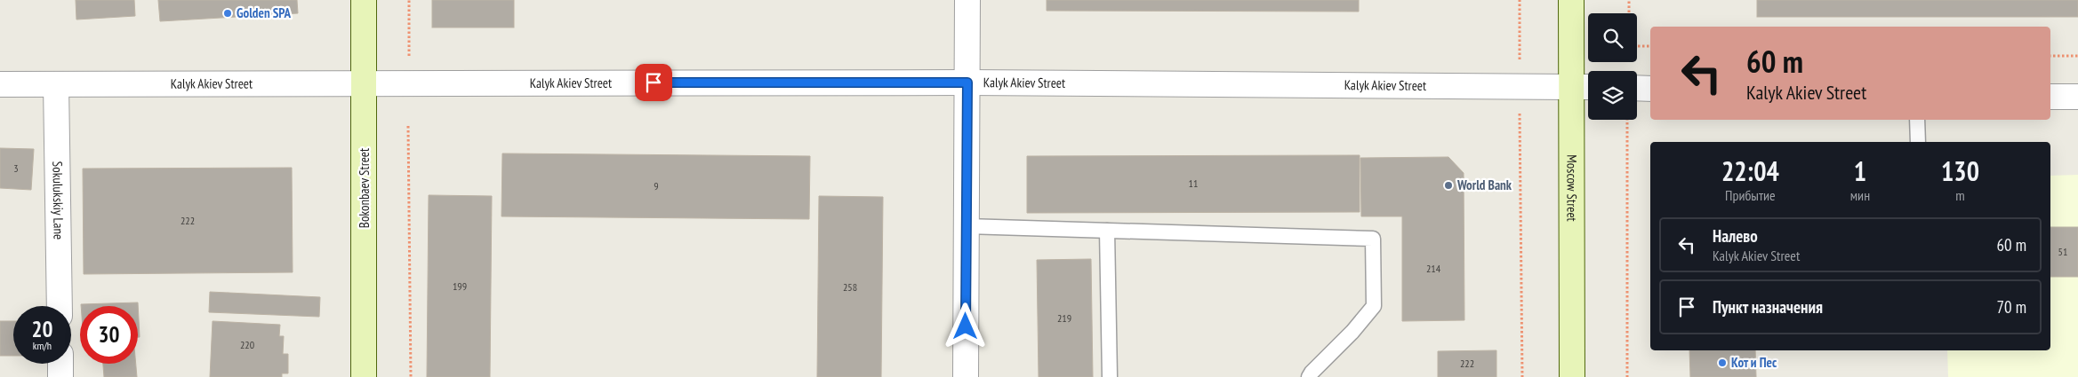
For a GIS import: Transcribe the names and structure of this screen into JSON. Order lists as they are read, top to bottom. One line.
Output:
{"streets":{"main road":["Bokonbaev Street","Moscow Street"],"street":["Kalyk Akiev Street","Sokulukskiy Lane"]},"crossings":[["Kalyk Akiev Street","Bokonbaev Street"],["Kalyk Akiev Street","Moscow Street"],["Kalyk Akiev Street","Sokulukskiy Lane"]],"places":["Golden SPA","World Bank","Кот и Пес"],"house_numbers":["3","11","9","222","51","214","199","258","219","220","222"],"page":{"turn":["60 m","Kalyk Akiev Street"],"eta":["22:04","Прибытие","1","мин","130","m"],"list":[{"name":"Налево","note":"Kalyk Akiev Street","value":"60 m"},{"name":"Пункт назначения","value":"70 m"}],"speed":"20 km/h","limit":"30"}}
